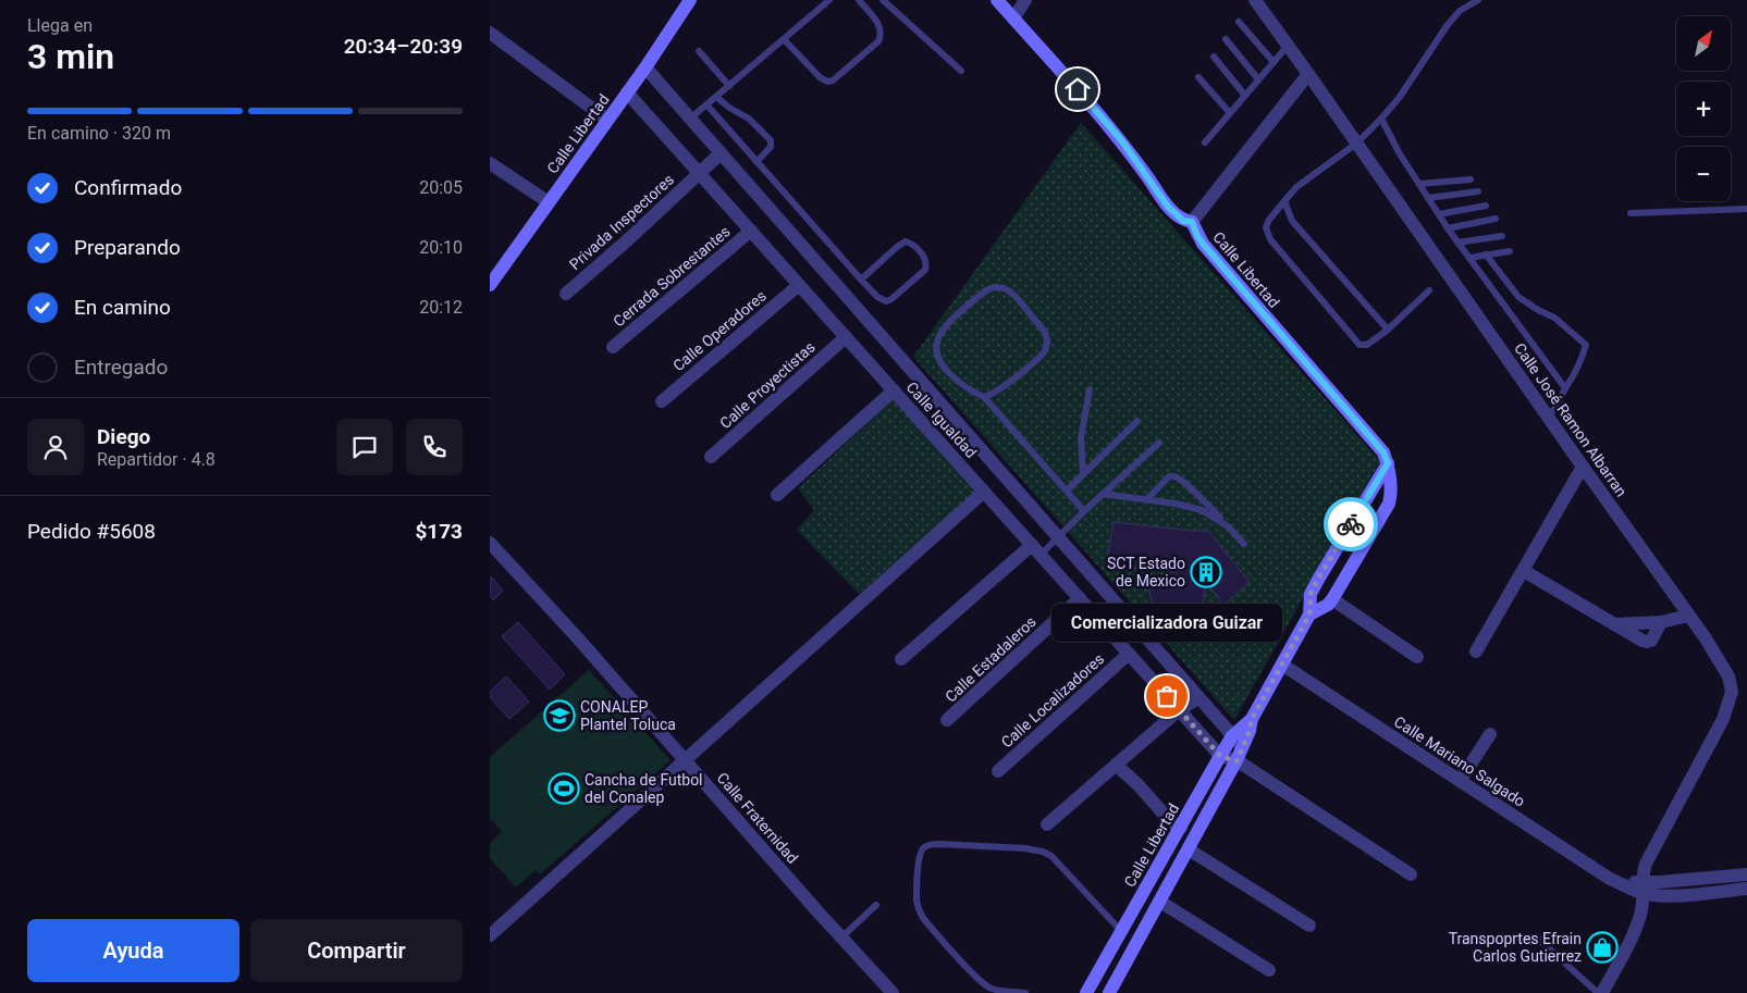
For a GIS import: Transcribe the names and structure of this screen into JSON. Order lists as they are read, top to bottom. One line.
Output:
{"streets":{"main road":["Calle Libertad"],"street":["Privada Inspectores","Cerrada Sobrestantes","Calle Operadores","Calle Proyectistas","Calle Igualdad","Calle José Ramon Albarran","Calle Estadaleros","Calle Localizadores","Calle Mariano Salgado","Calle Fraternidad"]},"crossings":[["Calle Libertad","Calle Igualdad"],["Calle Libertad","Calle Mariano Salgado"],["Privada Inspectores","Calle Igualdad"],["Cerrada Sobrestantes","Calle Igualdad"],["Calle Operadores","Calle Igualdad"],["Calle Proyectistas","Calle Igualdad"],["Calle Igualdad","Calle Estadaleros"],["Calle Igualdad","Calle Localizadores"],["Calle José Ramon Albarran","Calle Mariano Salgado"]],"places":{"building":["SCT Estado de Mexico"],"other":["Comercializadora Guizar"],"school or university":["CONALEP Plantel Toluca"],"sports":["Cancha de Futbol del Conalep"],"shop":["Transpoprtes Efrain Carlos Gutierrez"]},"north":"top right","page":{"heading":["3 min","Llega en","20:34–20:39"],"panel":["Diego","Repartidor · 4.8","Pedido #5608","$173"],"map_buttons":["+","−"],"bar":"En camino · 320 m","list":[["Confirmado","20:05"],["Preparando","20:10"],["En camino","20:12"],"Entregado"],"bubble":"Comercializadora Guizar","buttons":["Ayuda","Compartir"]}}
